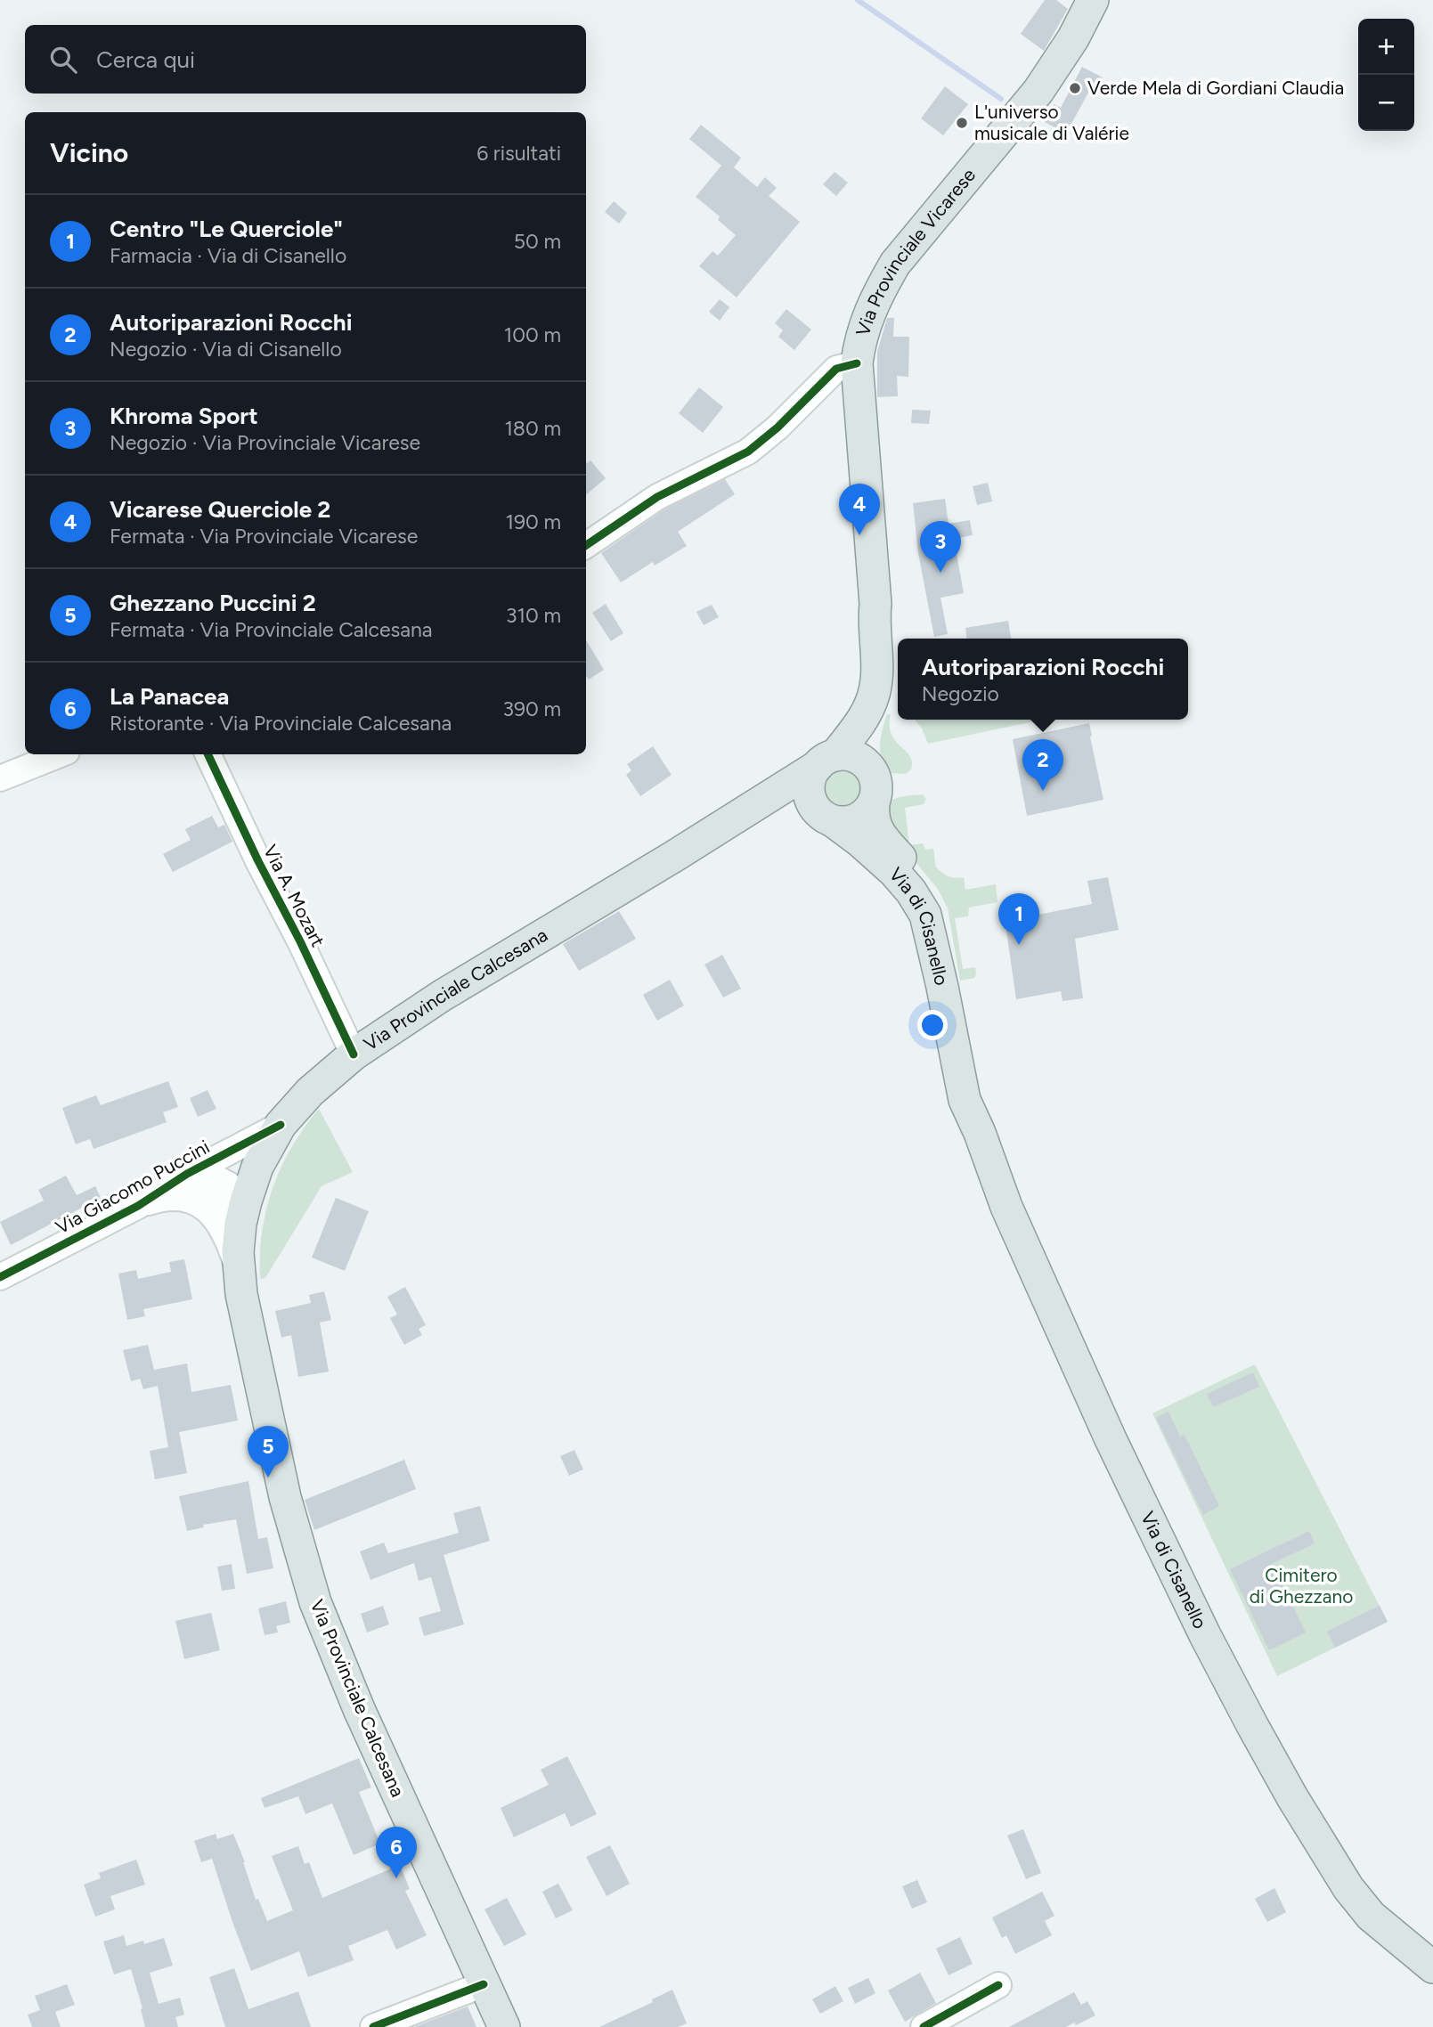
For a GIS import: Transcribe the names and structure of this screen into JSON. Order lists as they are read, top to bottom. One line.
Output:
{"streets":{"main road":["Via Provinciale Vicarese","Via di Cisanello","Via Provinciale Calcesana"],"street":["Via A. Mozart","Via Giacomo Puccini"]},"crossings":[["Via Provinciale Vicarese","Via di Cisanello"],["Via Provinciale Vicarese","Via Provinciale Calcesana"],["Via A. Mozart","Via Provinciale Calcesana"],["Via di Cisanello","Via Provinciale Calcesana"],["Via Provinciale Calcesana","Via Giacomo Puccini"]],"parks":["Cimitero di Ghezzano"],"places":["Verde Mela di Gordiani Claudia","L'universo musicale di Valérie"],"page":{"map_buttons":["+","−"],"search":"Cerca qui","heading":["Vicino","6 risultati"],"list":[{"mark":"1","name":"Centro \"Le Querciole\"","note":"Farmacia · Via di Cisanello","value":"50 m"},{"mark":"2","name":"Autoriparazioni Rocchi","note":"Negozio · Via di Cisanello","value":"100 m"},{"mark":"3","name":"Khroma Sport","note":"Negozio · Via Provinciale Vicarese","value":"180 m"},{"mark":"4","name":"Vicarese Querciole 2","note":"Fermata · Via Provinciale Vicarese","value":"190 m"},{"mark":"5","name":"Ghezzano Puccini 2","note":"Fermata · Via Provinciale Calcesana","value":"310 m"},{"mark":"6","name":"La Panacea","note":"Ristorante · Via Provinciale Calcesana","value":"390 m"}],"pins":["4","3","2","1","5","6"],"popup":["Autoriparazioni Rocchi","Negozio"]}}
